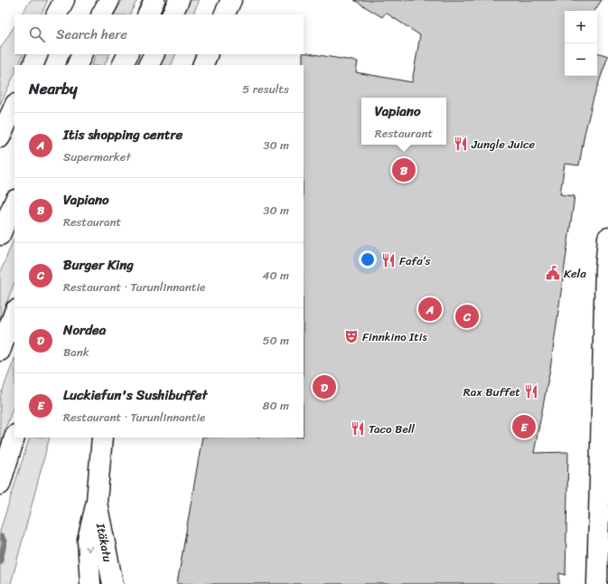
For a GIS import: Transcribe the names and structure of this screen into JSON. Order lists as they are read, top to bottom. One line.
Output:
{"streets":{"main road":["Itäkatu"]},"places":{"restaurant":["Jungle Juice","Fafa’s","Rax Buffet","Taco Bell"],"public building":["Kela"],"theatre":["Finnkino Itis"]},"page":{"map_buttons":["+","−"],"search":"Search here","heading":["Nearby","5 results"],"popup":["Vapiano","Restaurant"],"list":[{"mark":"A","name":"Itis shopping centre","note":"Supermarket","value":"30 m"},{"mark":"B","name":"Vapiano","note":"Restaurant","value":"30 m"},{"mark":"C","name":"Burger King","note":"Restaurant · Turunlinnantie","value":"40 m"},{"mark":"D","name":"Nordea","note":"Bank","value":"50 m"},{"mark":"E","name":"Luckiefun's Sushibuffet","note":"Restaurant · Turunlinnantie","value":"80 m"}],"pins":["B","A","C","D","E"]}}
